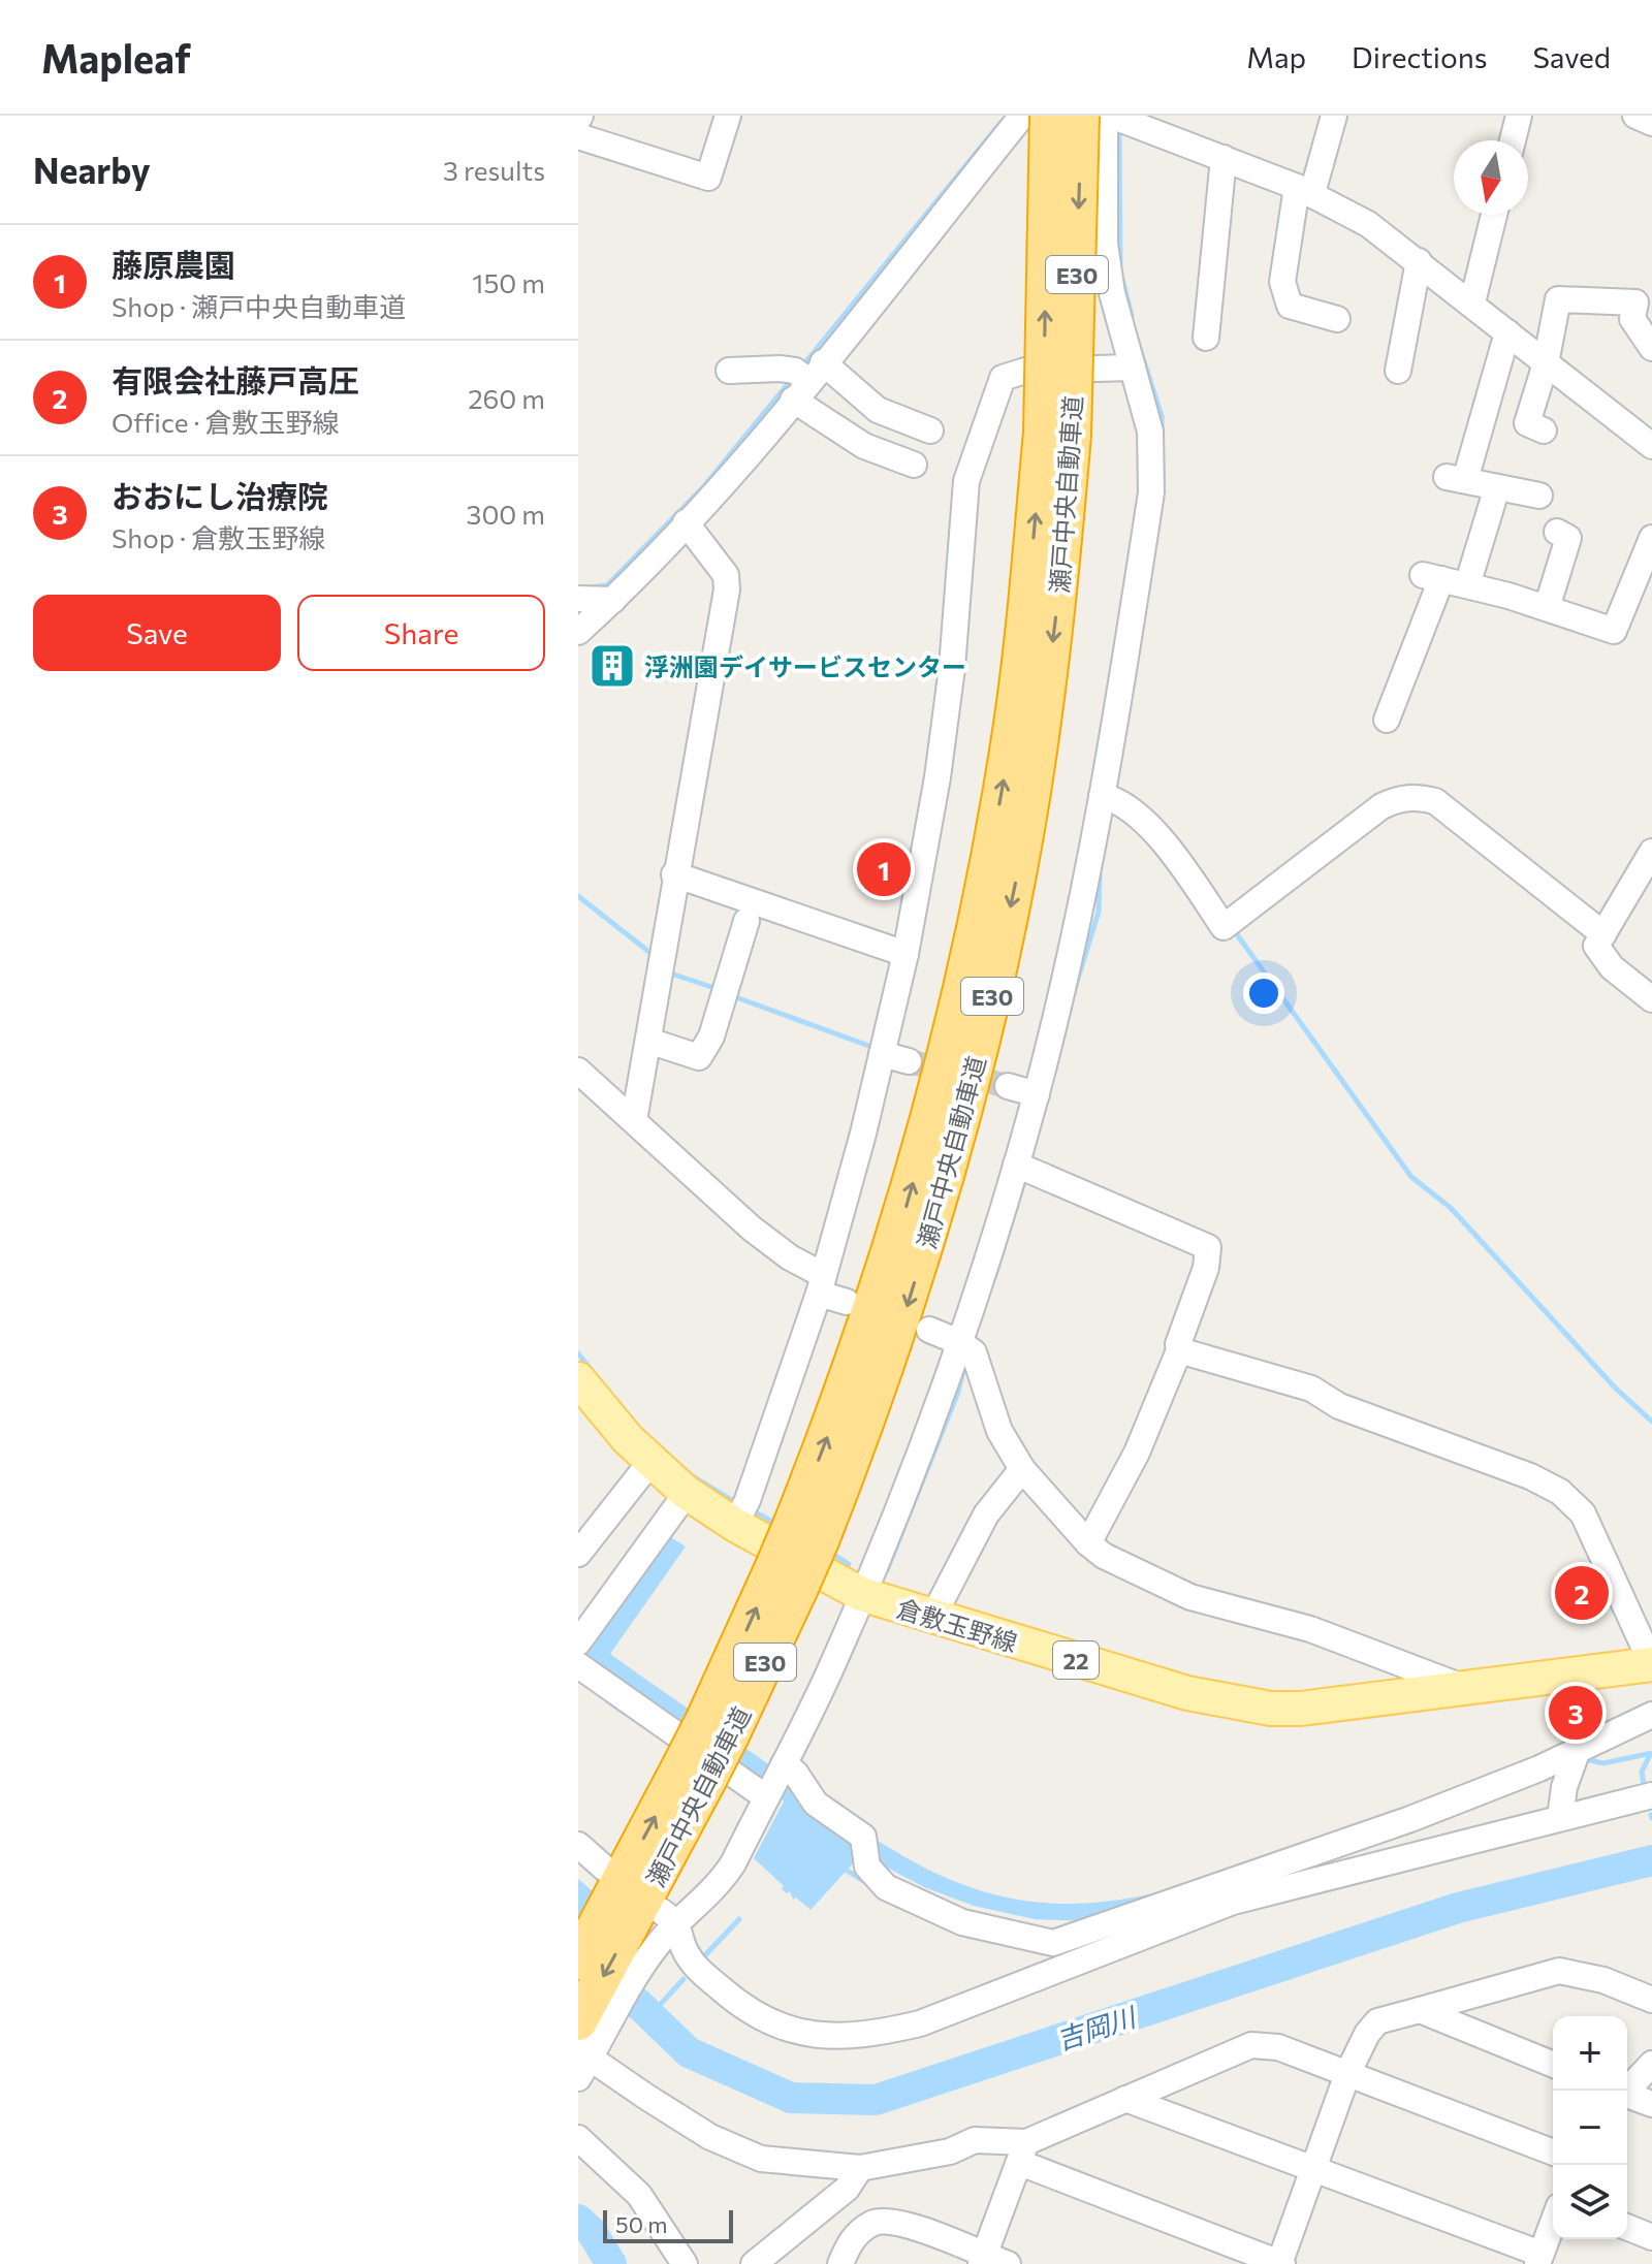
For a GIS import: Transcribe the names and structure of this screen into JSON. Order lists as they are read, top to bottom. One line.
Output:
{"streets":{"highway":["E30","瀬戸中央自動車道"],"main road":["倉敷玉野線","22"]},"water":["吉岡川"],"places":{"building":["浮洲園デイサービスセンター"]},"scale_bar":"50 m","north":"bottom","page":{"header":"Mapleaf","nav":["Map","Directions","Saved"],"heading":["Nearby","3 results"],"list":[{"mark":"1","name":"藤原農園","note":"Shop · 瀬戸中央自動車道","value":"150 m"},{"mark":"2","name":"有限会社藤戸高圧","note":"Office · 倉敷玉野線","value":"260 m"},{"mark":"3","name":"おおにし治療院","note":"Shop · 倉敷玉野線","value":"300 m"}],"buttons":["Save","Share"],"pins":["1","2","3"],"map_buttons":["+","−"],"scale":"50 m"}}
